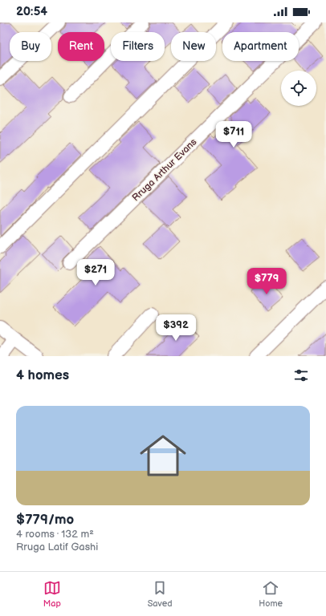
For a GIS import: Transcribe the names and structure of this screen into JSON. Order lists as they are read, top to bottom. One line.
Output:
{"streets":{"street":["Rruga Arthur Evans"]},"page":{"status":"20:54","chip":["Buy","Rent","Filters","New","Apartment"],"price":["$711","$271","$779","$392"],"heading":"4 homes","list":[{"name":"$779/mo","note":"4 rooms · 132 m² · Rruga Latif Gashi"}],"tabs":["Map","Saved","Home"]}}
